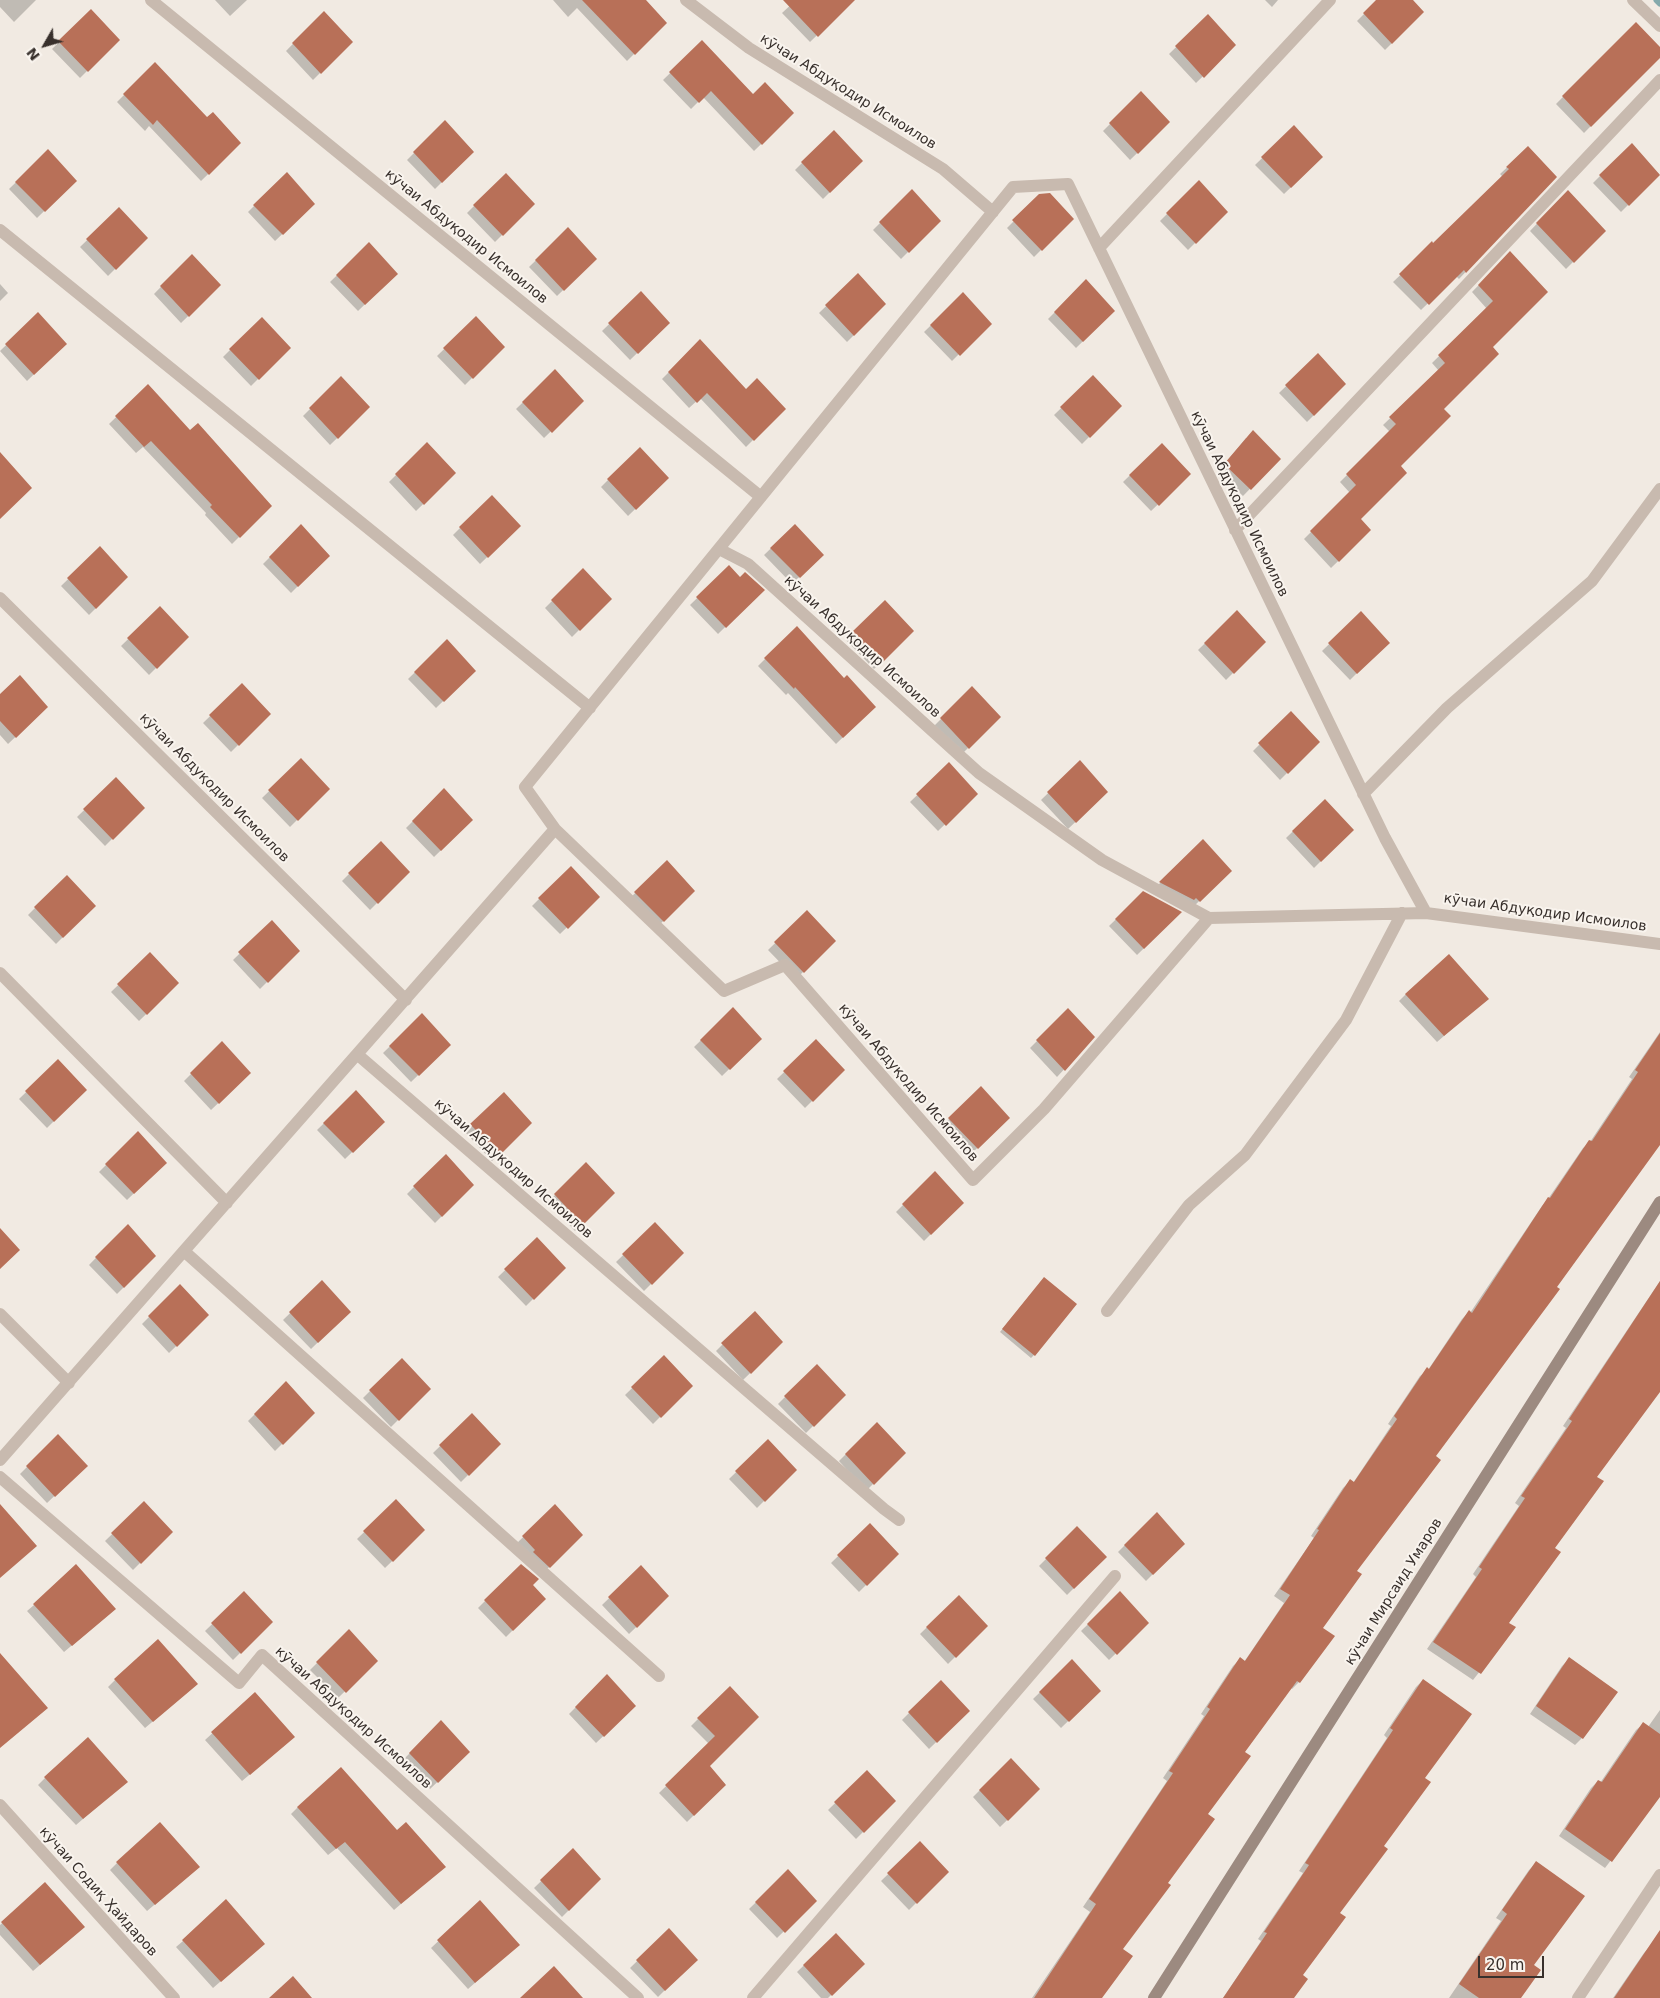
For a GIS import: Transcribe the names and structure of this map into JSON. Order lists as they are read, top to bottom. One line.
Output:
{"streets":{"street":["кӯчаи Абдуқодир Исмоилов","кӯчаи Мирсаид Умаров","кӯчаи Содиқ Ҳайдаров"]},"scale_bar":"20 m","north":"bottom left"}
